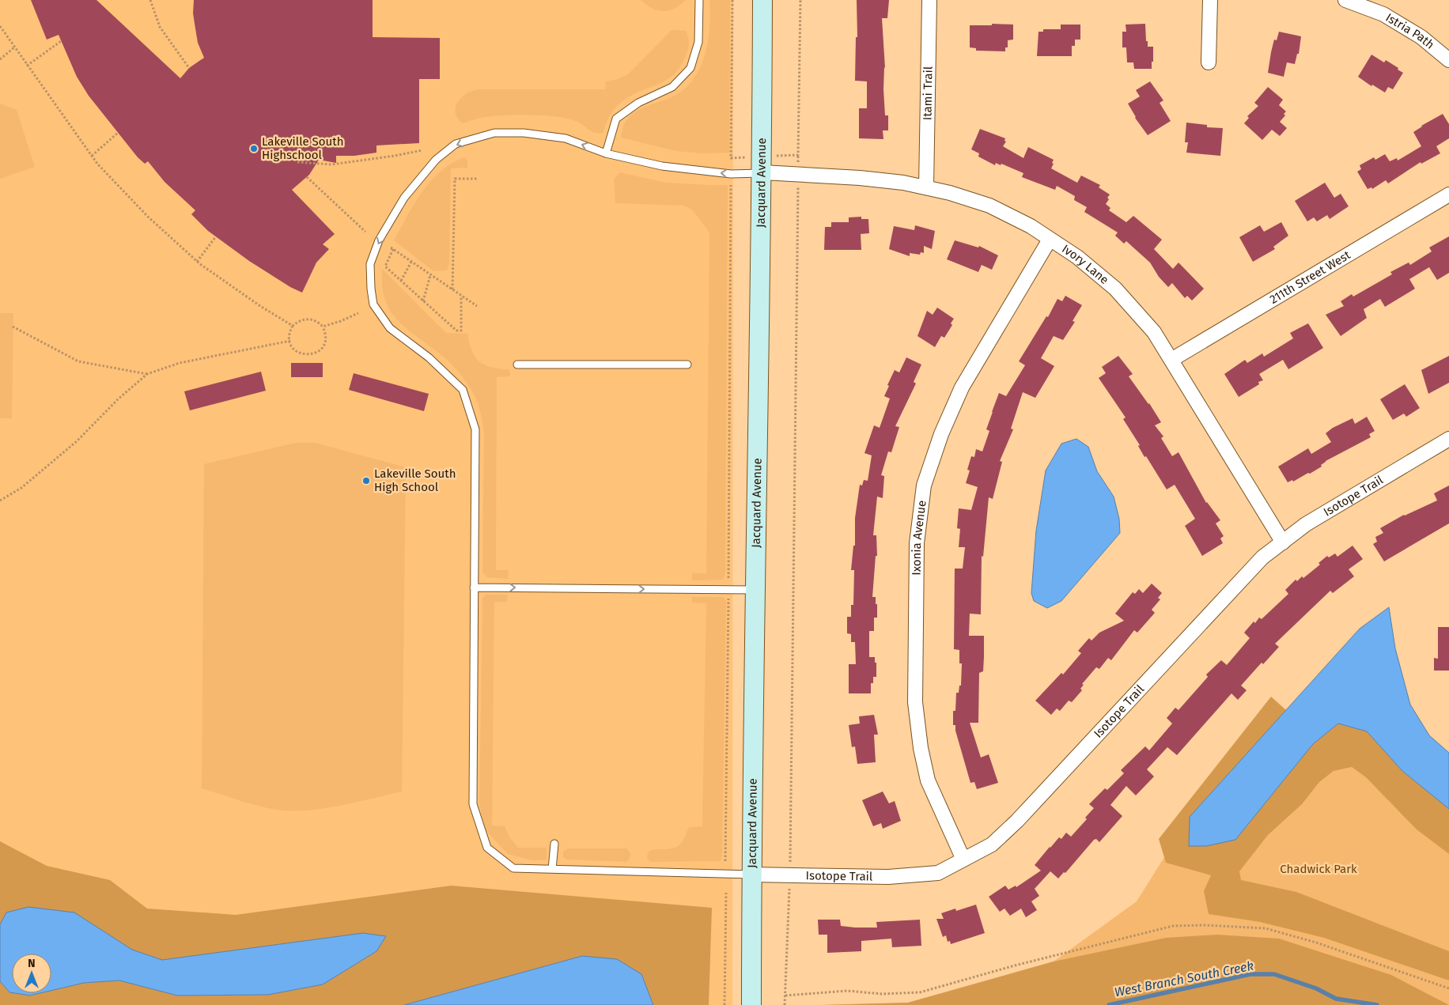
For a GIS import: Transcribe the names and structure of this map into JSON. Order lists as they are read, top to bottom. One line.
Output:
{"streets":{"street":["Istria Path","Itami Trail","Jacquard Avenue","Ivory Lane","211th Street West","Isotope Trail","Ixonia Avenue"]},"crossings":[["Itami Trail","Ivory Lane"],["Jacquard Avenue","Ivory Lane"],["Jacquard Avenue","Isotope Trail"],["Ivory Lane","211th Street West"],["Ivory Lane","Isotope Trail"],["Ivory Lane","Ixonia Avenue"],["Isotope Trail","Ixonia Avenue"]],"water":["West Branch South Creek"],"parks":["Chadwick Park"],"places":["Lakeville South Highschool","Lakeville South High School"],"north":"top"}
